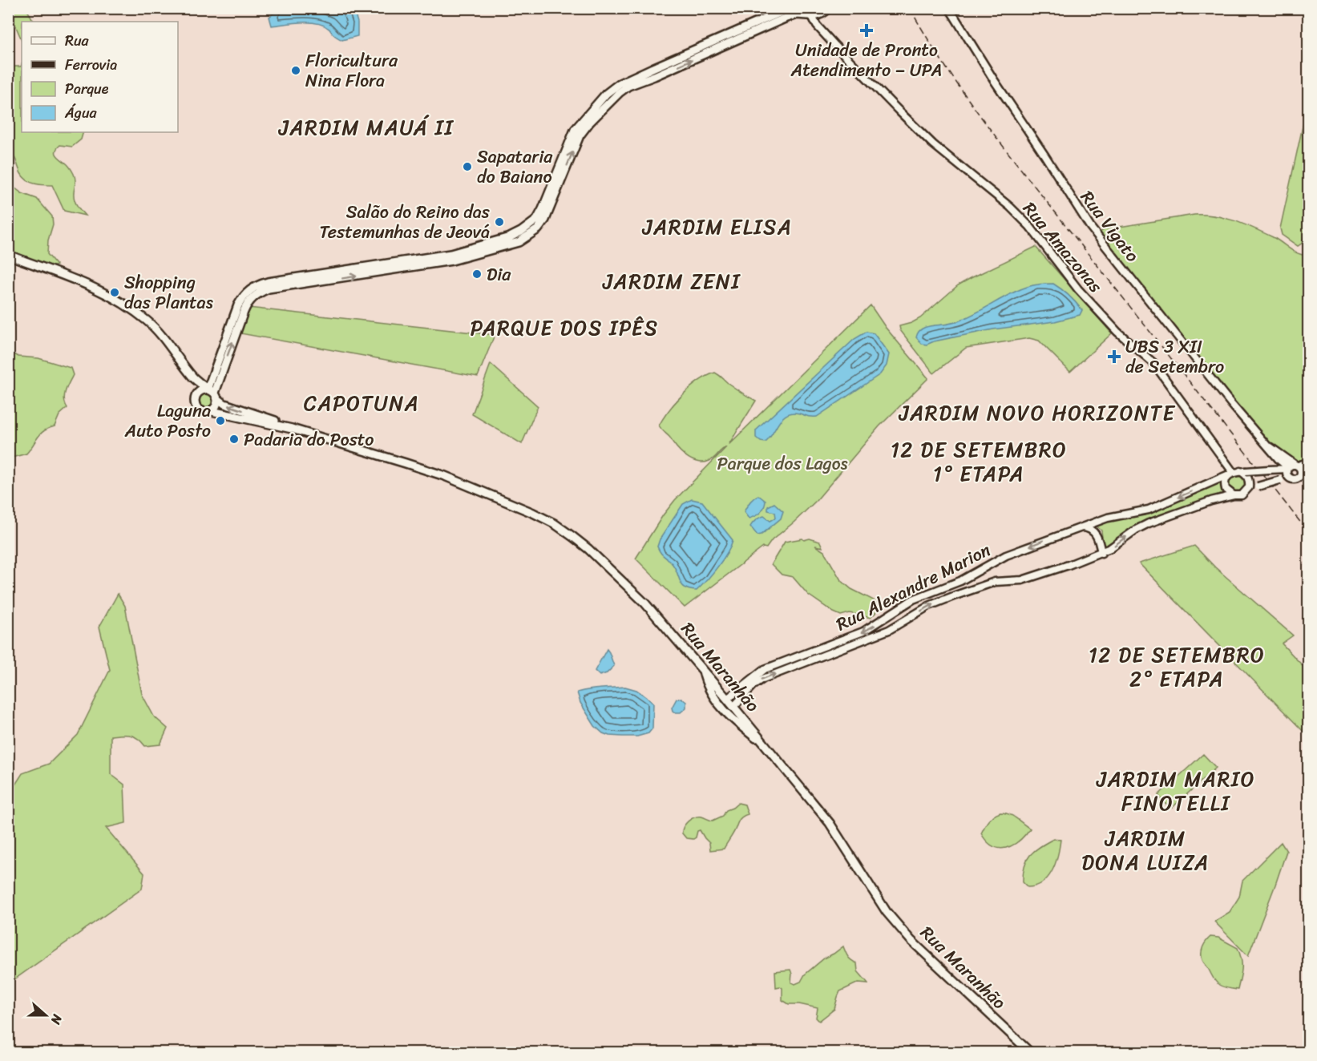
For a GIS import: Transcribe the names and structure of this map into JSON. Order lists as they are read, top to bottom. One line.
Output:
{"streets":{"main road":["Rua Maranhão"],"street":["Rua Vigato","Rua Amazonas","Rua Alexandre Marion"]},"crossings":[["Rua Vigato","Rua Alexandre Marion"],["Rua Amazonas","Rua Alexandre Marion"],["Rua Alexandre Marion","Rua Maranhão"]],"districts":["JARDIM MAUÁ II","JARDIM ELISA","JARDIM ZENI","PARQUE DOS IPÊS","CAPOTUNA","JARDIM NOVO HORIZONTE","12 DE SETEMBRO 1° ETAPA","12 DE SETEMBRO 2° ETAPA","JARDIM MARIO FINOTELLI","JARDIM DONA LUIZA"],"parks":["Parque dos Lagos"],"places":{"health":["Unidade de Pronto Atendimento – UPA","UBS 3 XII de Setembro"],"other":["Floricultura Nina Flora","Sapataria do Baiano","Salão do Reino das Testemunhas de Jeová","Dia","Shopping das Plantas","Laguna Auto Posto","Padaria do Posto"]},"legend":["Rua","Ferrovia","Parque","Água"],"north":"right"}
